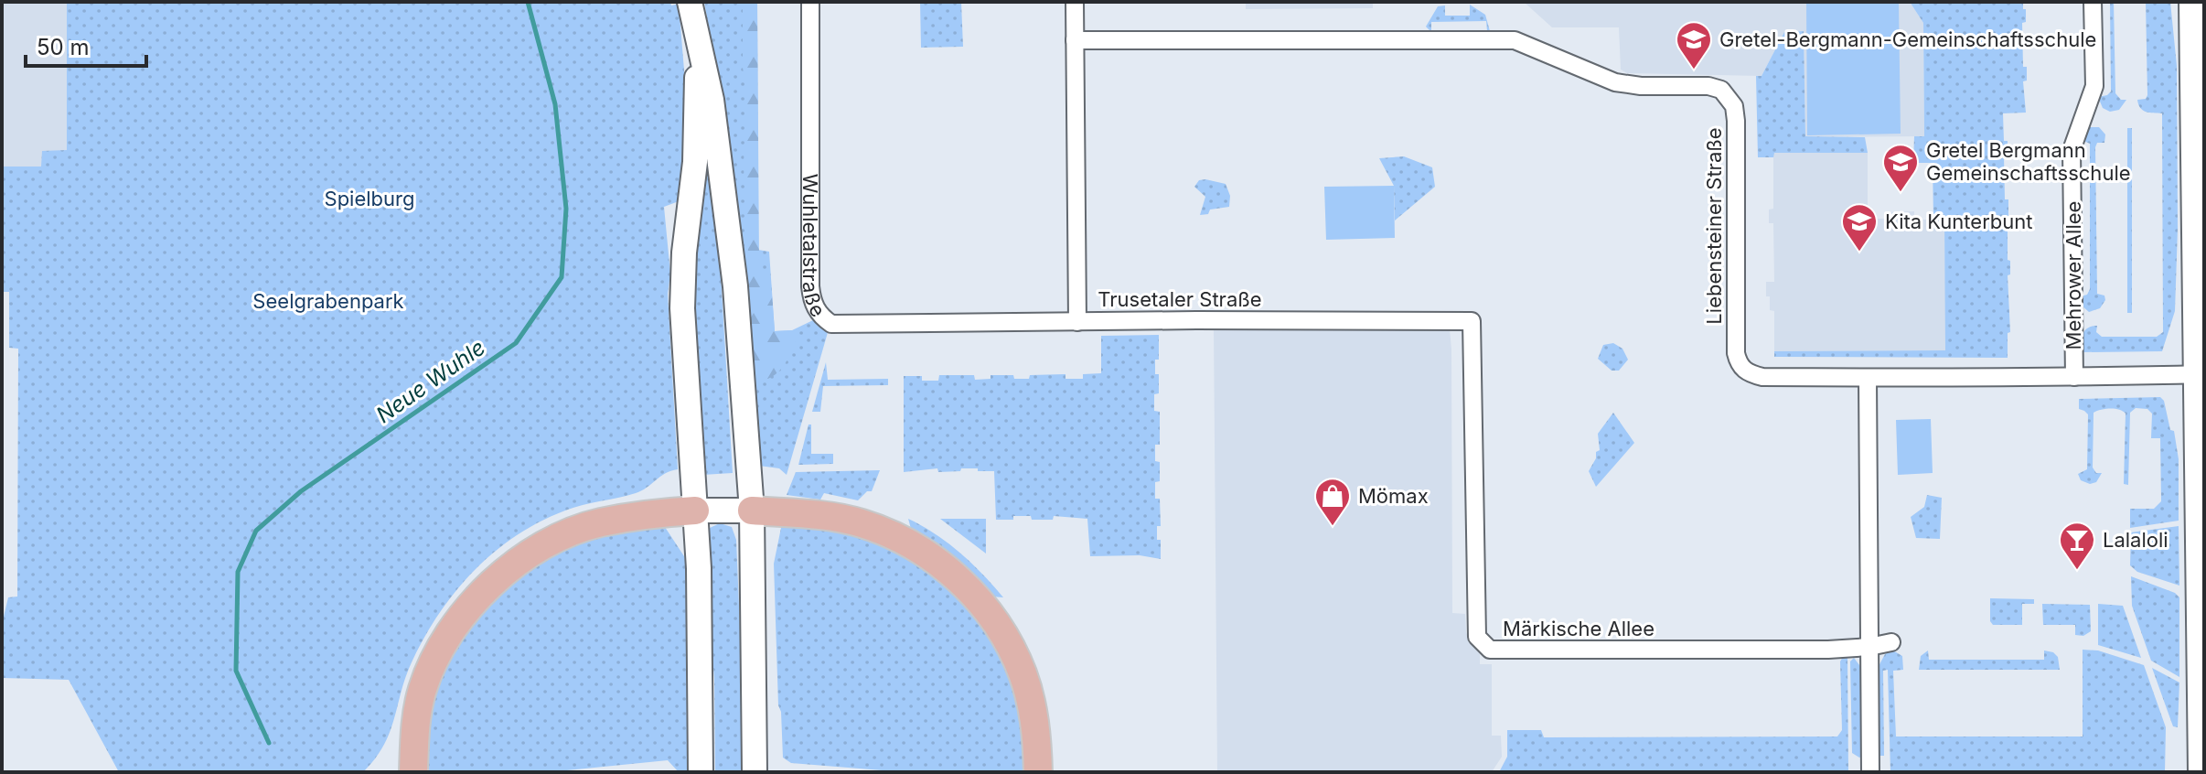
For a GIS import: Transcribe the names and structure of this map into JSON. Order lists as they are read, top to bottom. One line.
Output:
{"streets":{"street":["Liebensteiner Straße","Wuhletalstraße","Mehrower Allee","Trusetaler Straße","Märkische Allee"]},"crossings":[["Liebensteiner Straße","Mehrower Allee"],["Liebensteiner Straße","Trusetaler Straße"],["Wuhletalstraße","Trusetaler Straße"],["Trusetaler Straße","Märkische Allee"]],"water":["Neue Wuhle"],"parks":["Spielburg","Seelgrabenpark"],"places":{"school or university":["Gretel-Bergmann-Gemeinschaftsschule","Gretel Bergmann Gemeinschaftsschule","Kita Kunterbunt"],"shop":["Mömax"],"bar":["Lalaloli"]},"scale_bar":"50 m"}
